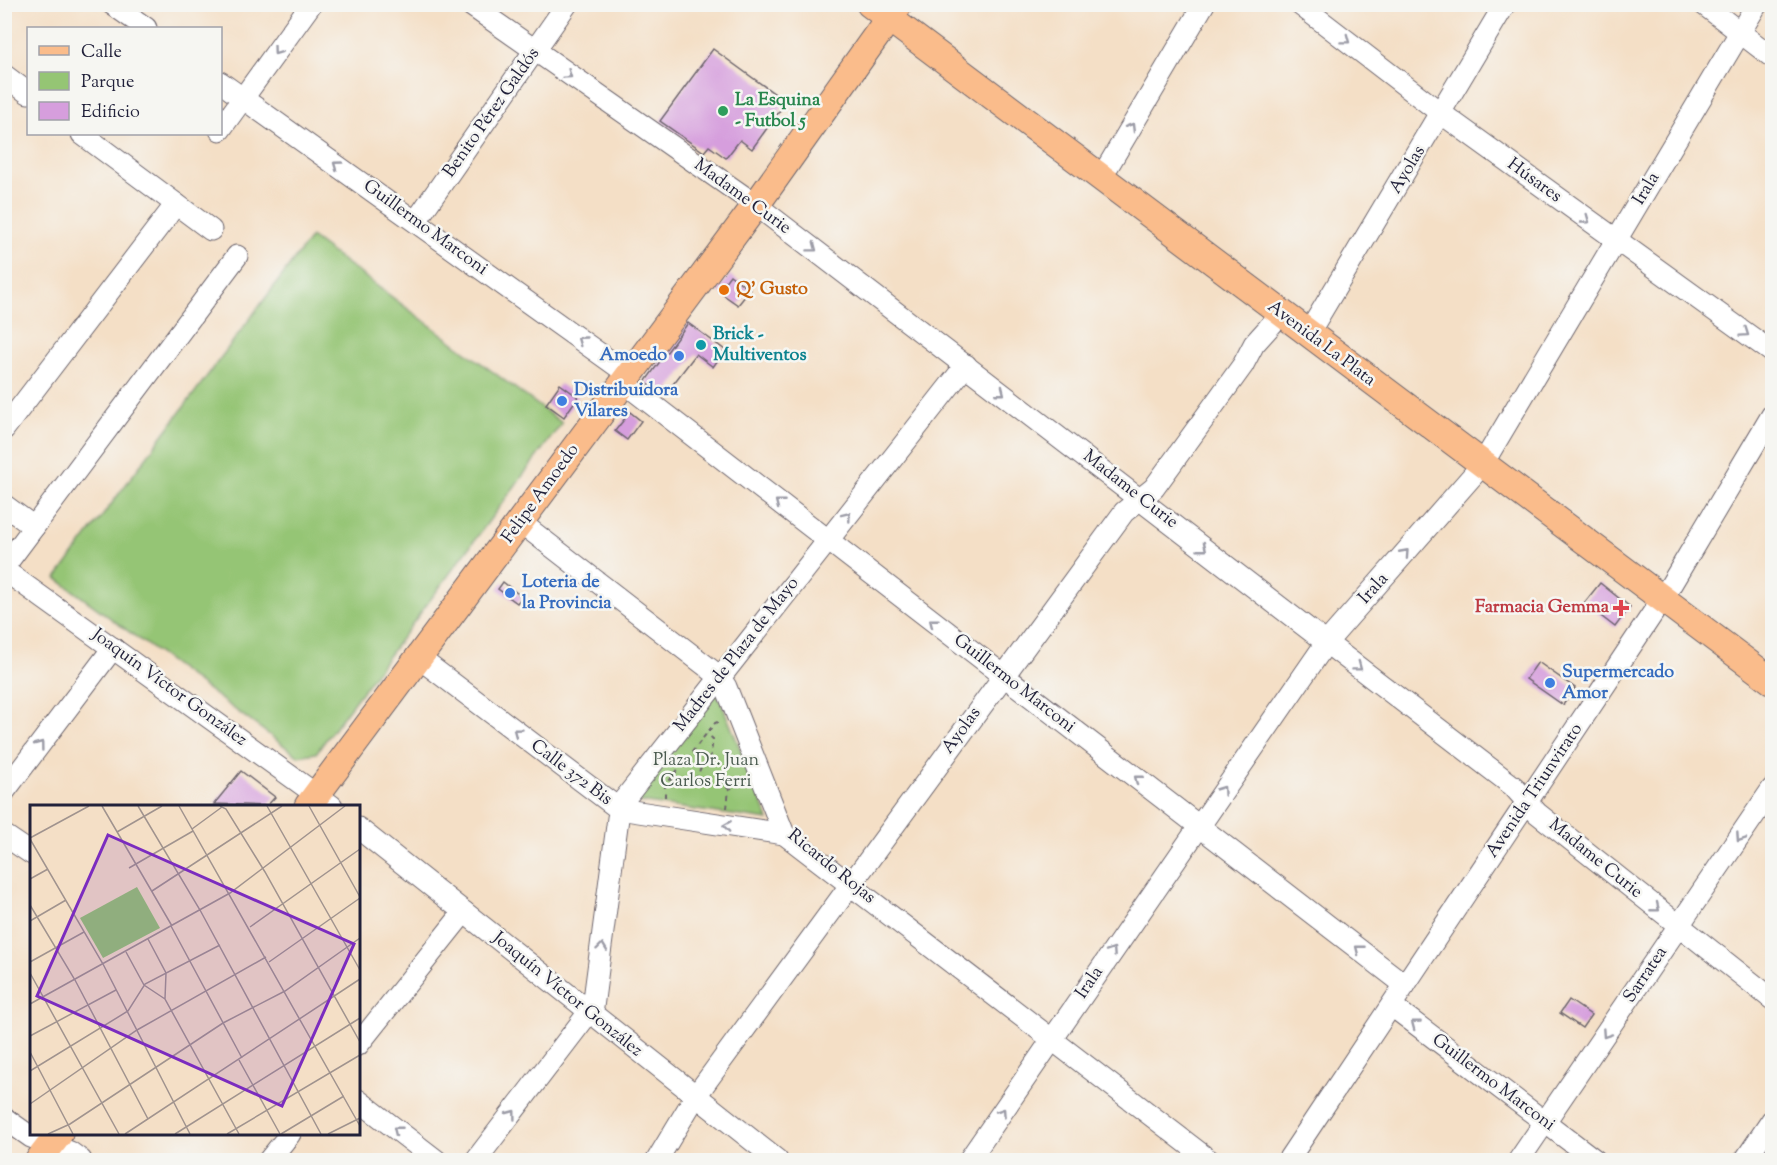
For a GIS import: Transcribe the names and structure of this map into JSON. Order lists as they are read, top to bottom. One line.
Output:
{"streets":{"main road":["Avenida La Plata","Felipe Amoedo"],"street":["Benito Pérez Galdós","Ayolas","Húsares","Irala","Madame Curie","Guillermo Marconi","Madres de Plaza de Mayo","Joaquín Víctor González","Calle 372 Bis","Avenida Triunvirato","Ricardo Rojas","Sarratea"]},"crossings":[["Benito Pérez Galdós","Madame Curie"],["Benito Pérez Galdós","Guillermo Marconi"],["Ayolas","Húsares"],["Ayolas","Madame Curie"],["Ayolas","Guillermo Marconi"],["Ayolas","Avenida La Plata"],["Ayolas","Joaquín Víctor González"],["Ayolas","Ricardo Rojas"],["Húsares","Irala"],["Irala","Madame Curie"],["Irala","Guillermo Marconi"],["Irala","Avenida La Plata"],["Irala","Ricardo Rojas"],["Madame Curie","Felipe Amoedo"],["Madame Curie","Madres de Plaza de Mayo"],["Madame Curie","Avenida Triunvirato"],["Madame Curie","Sarratea"],["Guillermo Marconi","Felipe Amoedo"],["Guillermo Marconi","Madres de Plaza de Mayo"],["Guillermo Marconi","Avenida Triunvirato"],["Guillermo Marconi","Sarratea"],["Avenida La Plata","Felipe Amoedo"],["Avenida La Plata","Avenida Triunvirato"],["Felipe Amoedo","Joaquín Víctor González"],["Felipe Amoedo","Calle 372 Bis"],["Felipe Amoedo","Ricardo Rojas"],["Madres de Plaza de Mayo","Joaquín Víctor González"],["Madres de Plaza de Mayo","Calle 372 Bis"],["Madres de Plaza de Mayo","Ricardo Rojas"],["Calle 372 Bis","Ricardo Rojas"]],"one_way":["Húsares","Irala","Madame Curie","Guillermo Marconi","Madres de Plaza de Mayo","Calle 372 Bis","Sarratea"],"parks":["Plaza Dr. Juan Carlos Ferri"],"places":{"other":["La Esquina - Futbol 5","Q' Gusto","Brick - Multiventos","Amoedo","Distribuidora Vilares","Loteria de la Provincia","Supermercado Amor"],"health":["Farmacia Gemma"]},"legend":["Calle","Parque","Edificio"]}
